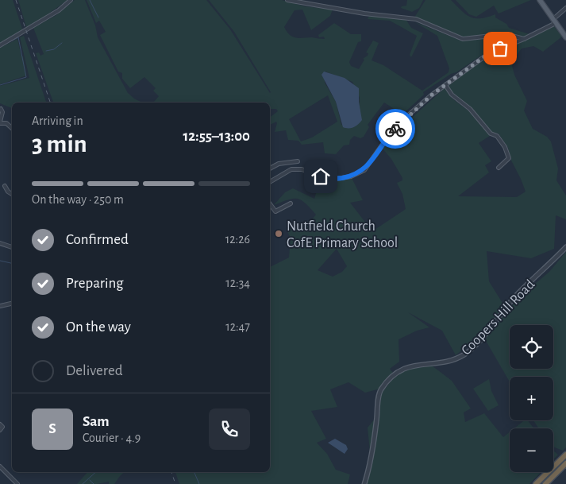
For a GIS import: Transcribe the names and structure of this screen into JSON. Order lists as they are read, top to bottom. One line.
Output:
{"streets":{"street":["Coopers Hill Road"]},"places":["Nutfield Church CofE Primary School"],"page":{"heading":["3 min","Arriving in","12:55–13:00"],"panel":["Sam","Courier · 4.9"],"bar":"On the way · 250 m","list":[["Confirmed","12:26"],["Preparing","12:34"],["On the way","12:47"],"Delivered"],"map_buttons":["+","−"],"round":"S"}}
